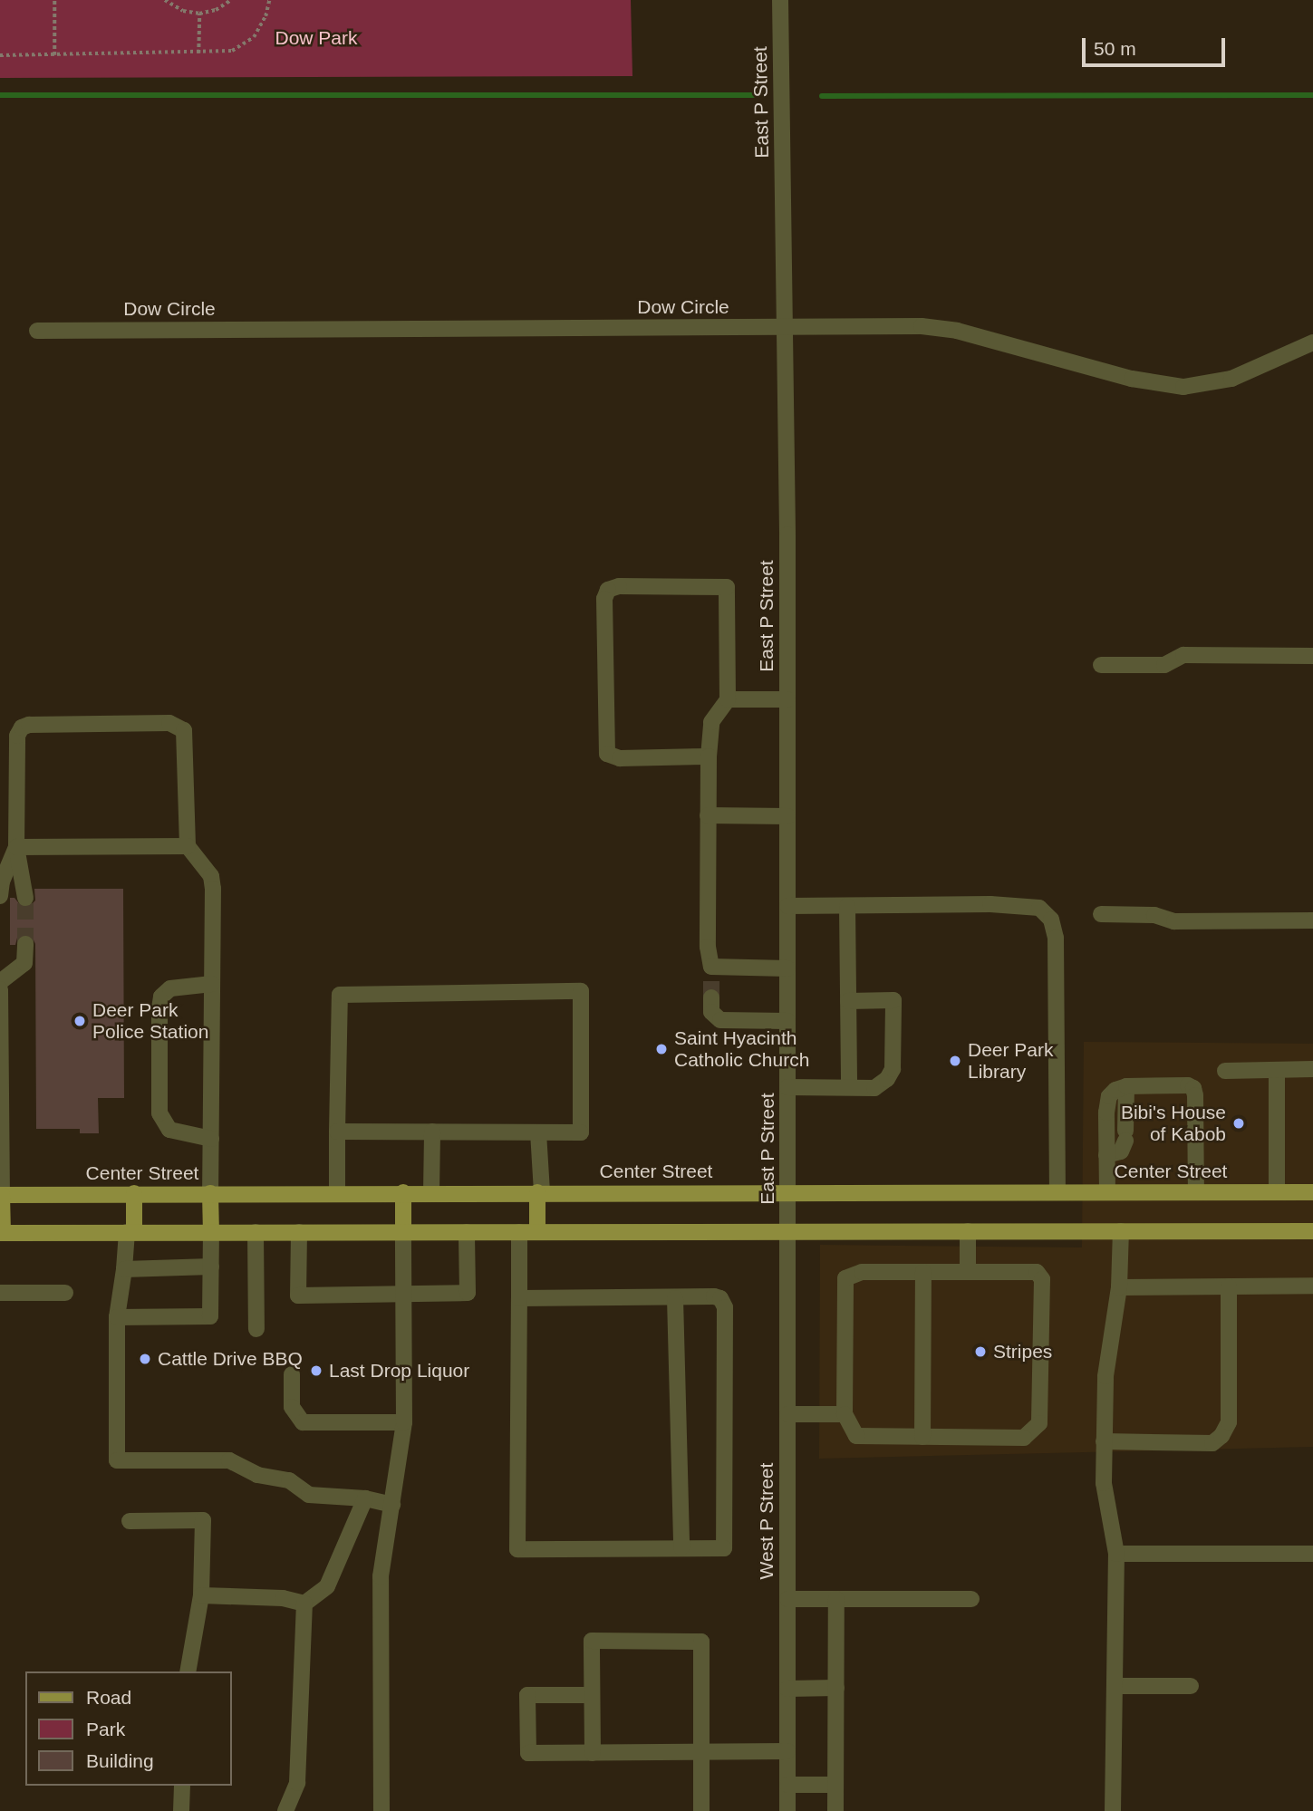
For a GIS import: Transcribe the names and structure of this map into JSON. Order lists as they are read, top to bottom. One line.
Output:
{"streets":{"main road":["Center Street"],"street":["East P Street","Dow Circle","West P Street"]},"crossings":[["East P Street","Dow Circle"],["East P Street","Center Street"],["East P Street","West P Street"]],"parks":["Dow Park"],"places":["Deer Park Police Station","Saint Hyacinth Catholic Church","Deer Park Library","Bibi's House of Kabob","Stripes","Cattle Drive BBQ","Last Drop Liquor"],"legend":["Road","Park","Building"],"scale_bar":"50 m"}
